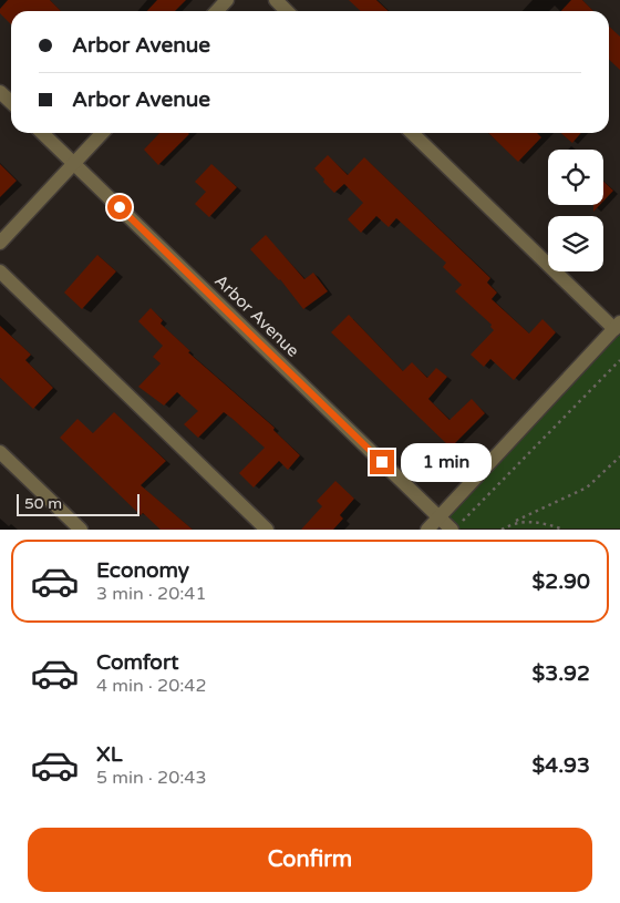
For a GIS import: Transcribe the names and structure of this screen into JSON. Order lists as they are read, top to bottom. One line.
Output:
{"streets":{"street":["Arbor Avenue"]},"scale_bar":"50 m","page":{"banner":["Arbor Avenue","Arbor Avenue"],"bubble":"1 min","scale":"50 m","list":[{"name":"Economy","note":"3 min · 20:41","value":"$2.90"},{"name":"Comfort","note":"4 min · 20:42","value":"$3.92"},{"name":"XL","note":"5 min · 20:43","value":"$4.93"}],"buttons":"Confirm"}}
